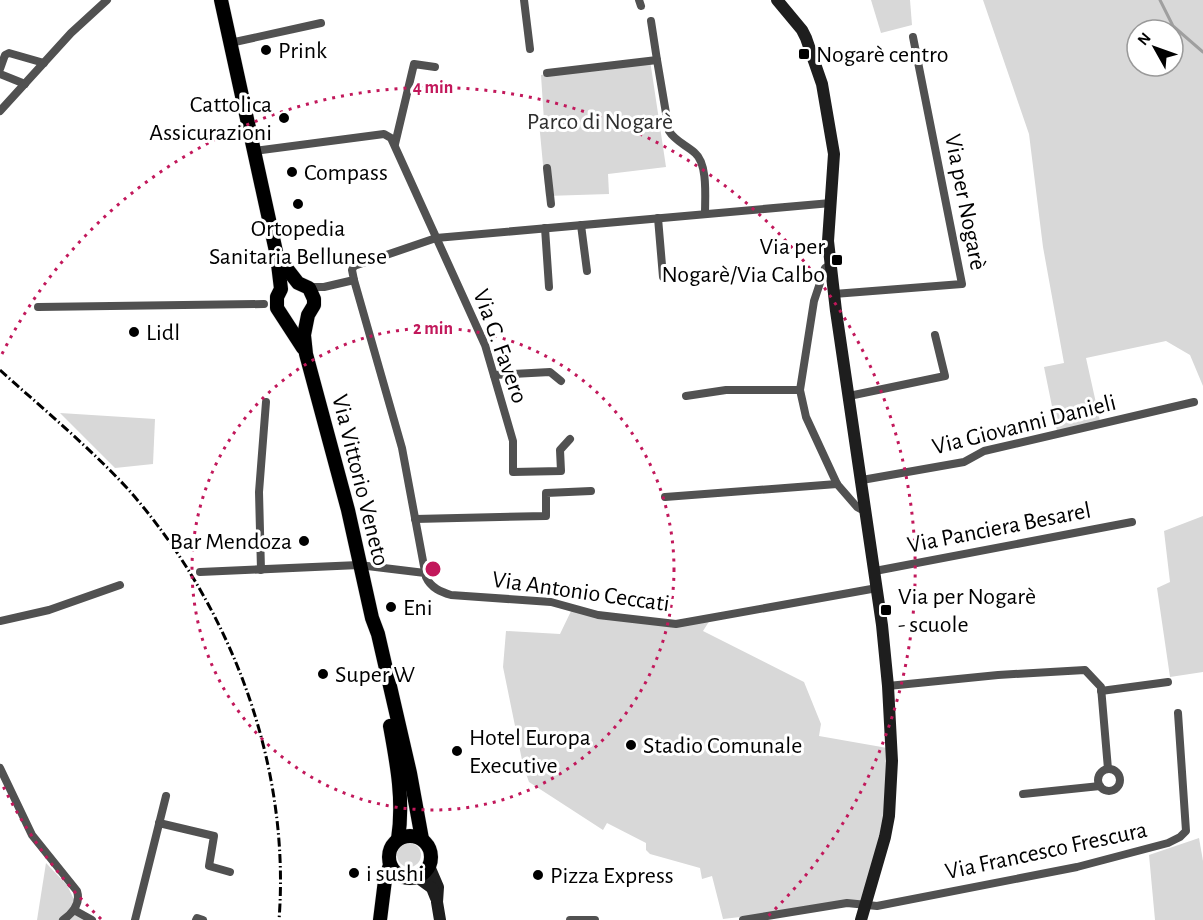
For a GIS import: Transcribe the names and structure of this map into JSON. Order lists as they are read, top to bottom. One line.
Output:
{"streets":{"main road":["Via Vittorio Veneto"],"street":["Via per Nogarè","Via G. Favero","Via Giovanni Danieli","Via Panciera Besarel","Via Antonio Ceccati","Via Francesco Frescura"]},"parks":["Parco di Nogarè"],"places":{"other":["Prink","Cattolica Assicurazioni","Compass","Ortopedia Sanitaria Bellunese","Lidl","Bar Mendoza","Eni","Super W","Stadio Comunale","Hotel Europa Executive","i sushi","Pizza Express"],"transit":["Nogarè centro","Via per Nogarè/Via Calbo","Via per Nogarè - scuole"]},"north":"top left","rings":["4 min","2 min"]}
